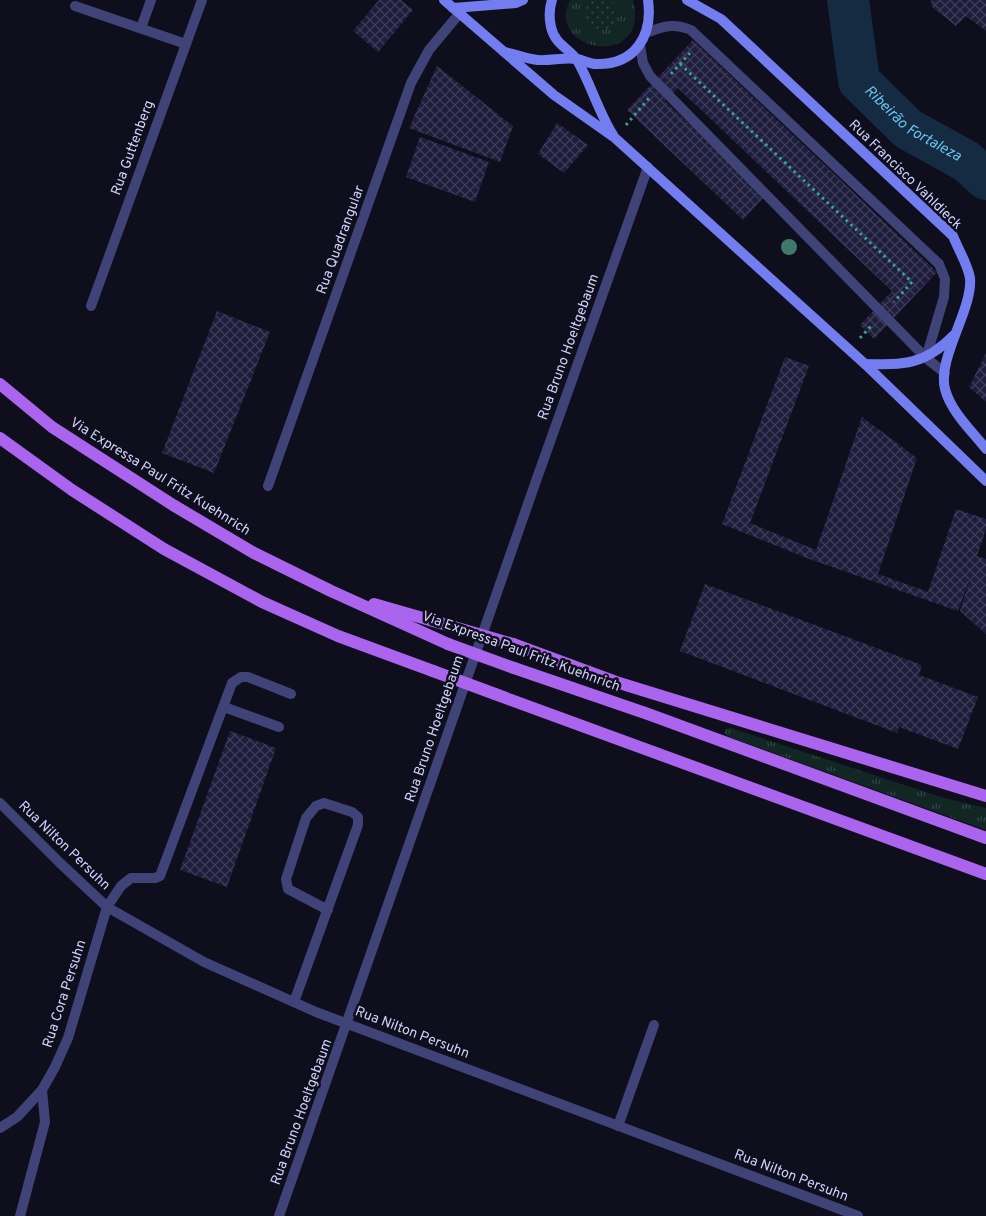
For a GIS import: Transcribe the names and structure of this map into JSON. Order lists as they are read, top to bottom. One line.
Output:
{"streets":{"main road":["Rua Francisco Vahldieck","Via Expressa Paul Fritz Kuehnrich"],"street":["Rua Guttenberg","Rua Quadrangular","Rua Bruno Hoeltgebaum","Rua Nilton Persuhn","Rua Cora Persuhn"]},"crossings":[["Rua Bruno Hoeltgebaum","Rua Nilton Persuhn"],["Rua Nilton Persuhn","Rua Cora Persuhn"]],"water":["Ribeirão Fortaleza"]}
